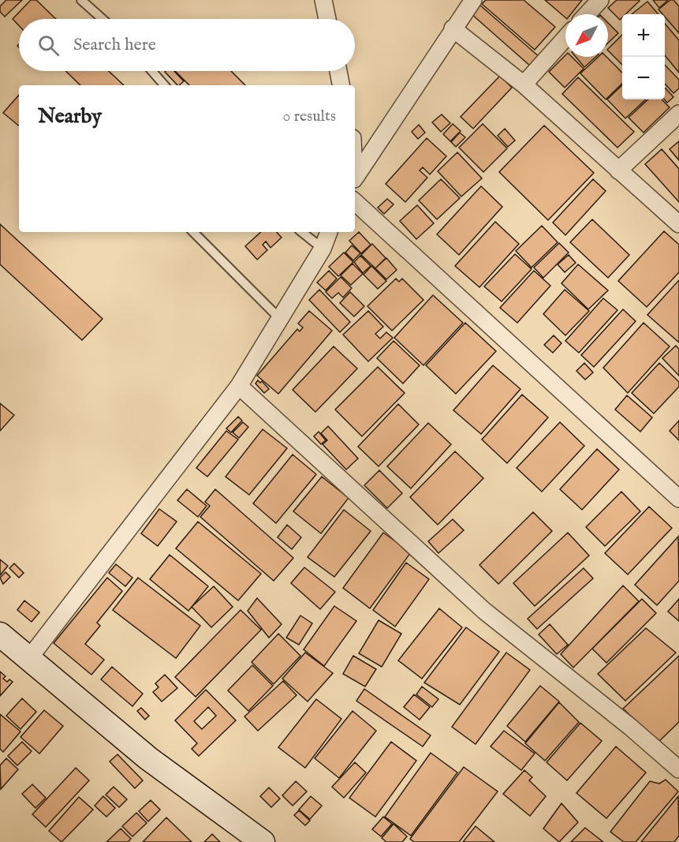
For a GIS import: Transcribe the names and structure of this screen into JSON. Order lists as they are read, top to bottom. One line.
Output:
{"north":"bottom left","page":{"map_buttons":["+","−"],"search":"Search here","heading":["Nearby","0 results"]}}
